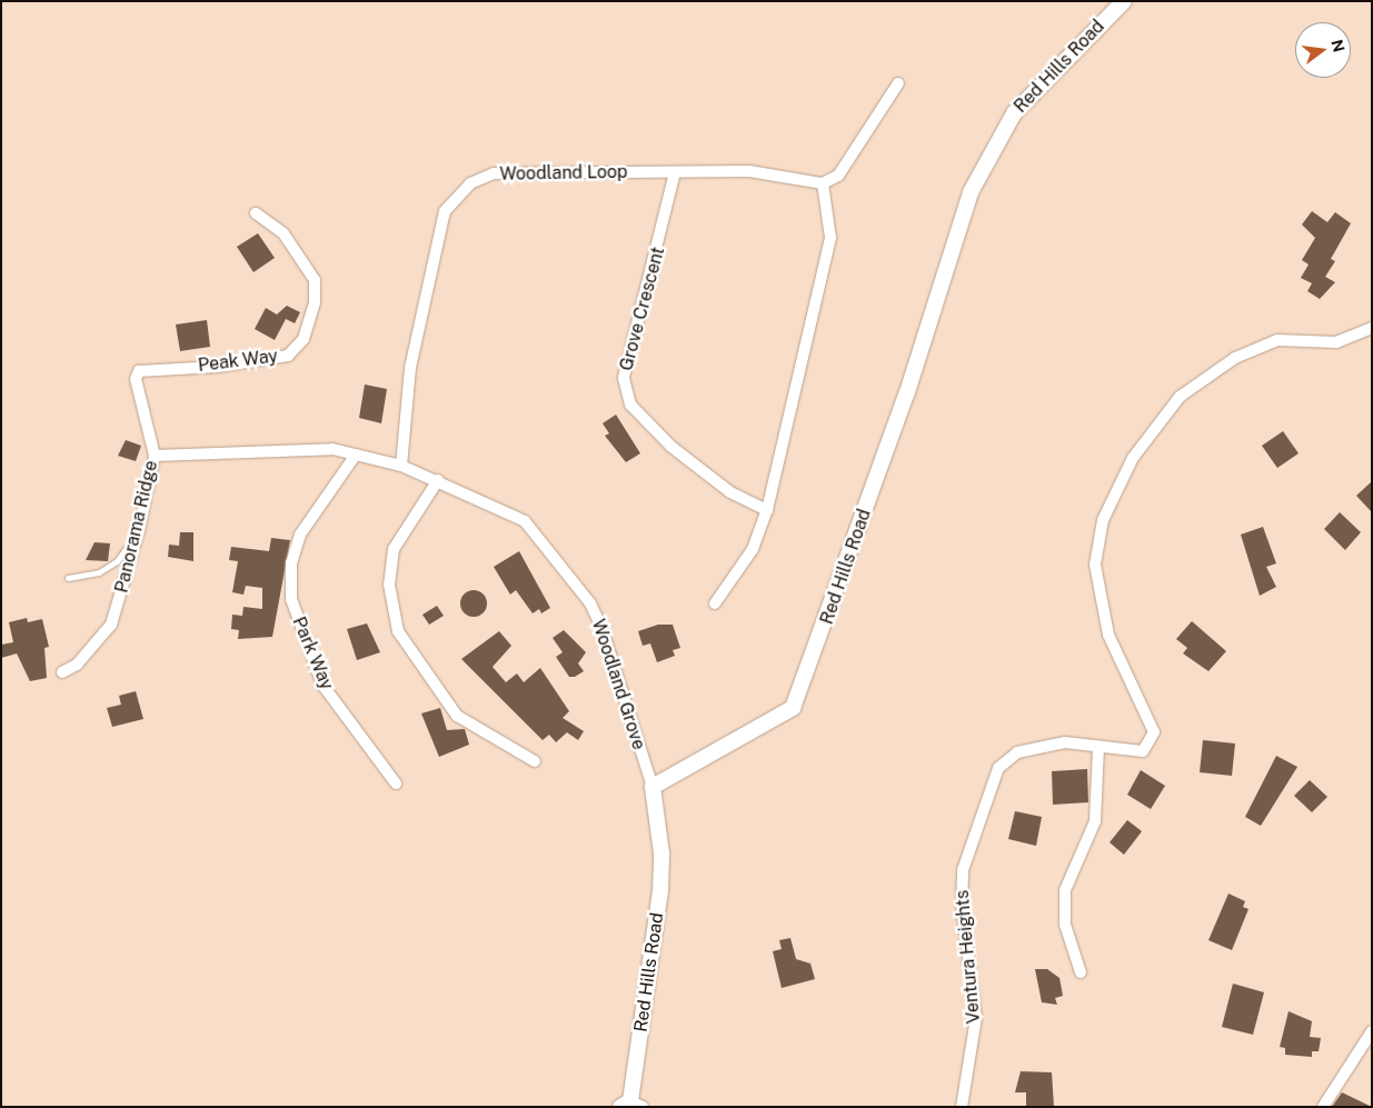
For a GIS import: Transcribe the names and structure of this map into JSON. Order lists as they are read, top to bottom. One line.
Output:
{"streets":{"main road":["Red Hills Road"],"street":["Woodland Loop","Grove Crescent","Peak Way","Panorama Ridge","Park Way","Woodland Grove","Ventura Heights"]},"crossings":[["Red Hills Road","Woodland Grove"],["Woodland Loop","Grove Crescent"],["Woodland Loop","Woodland Grove"],["Peak Way","Panorama Ridge"],["Panorama Ridge","Woodland Grove"],["Park Way","Woodland Grove"]],"north":"right"}
